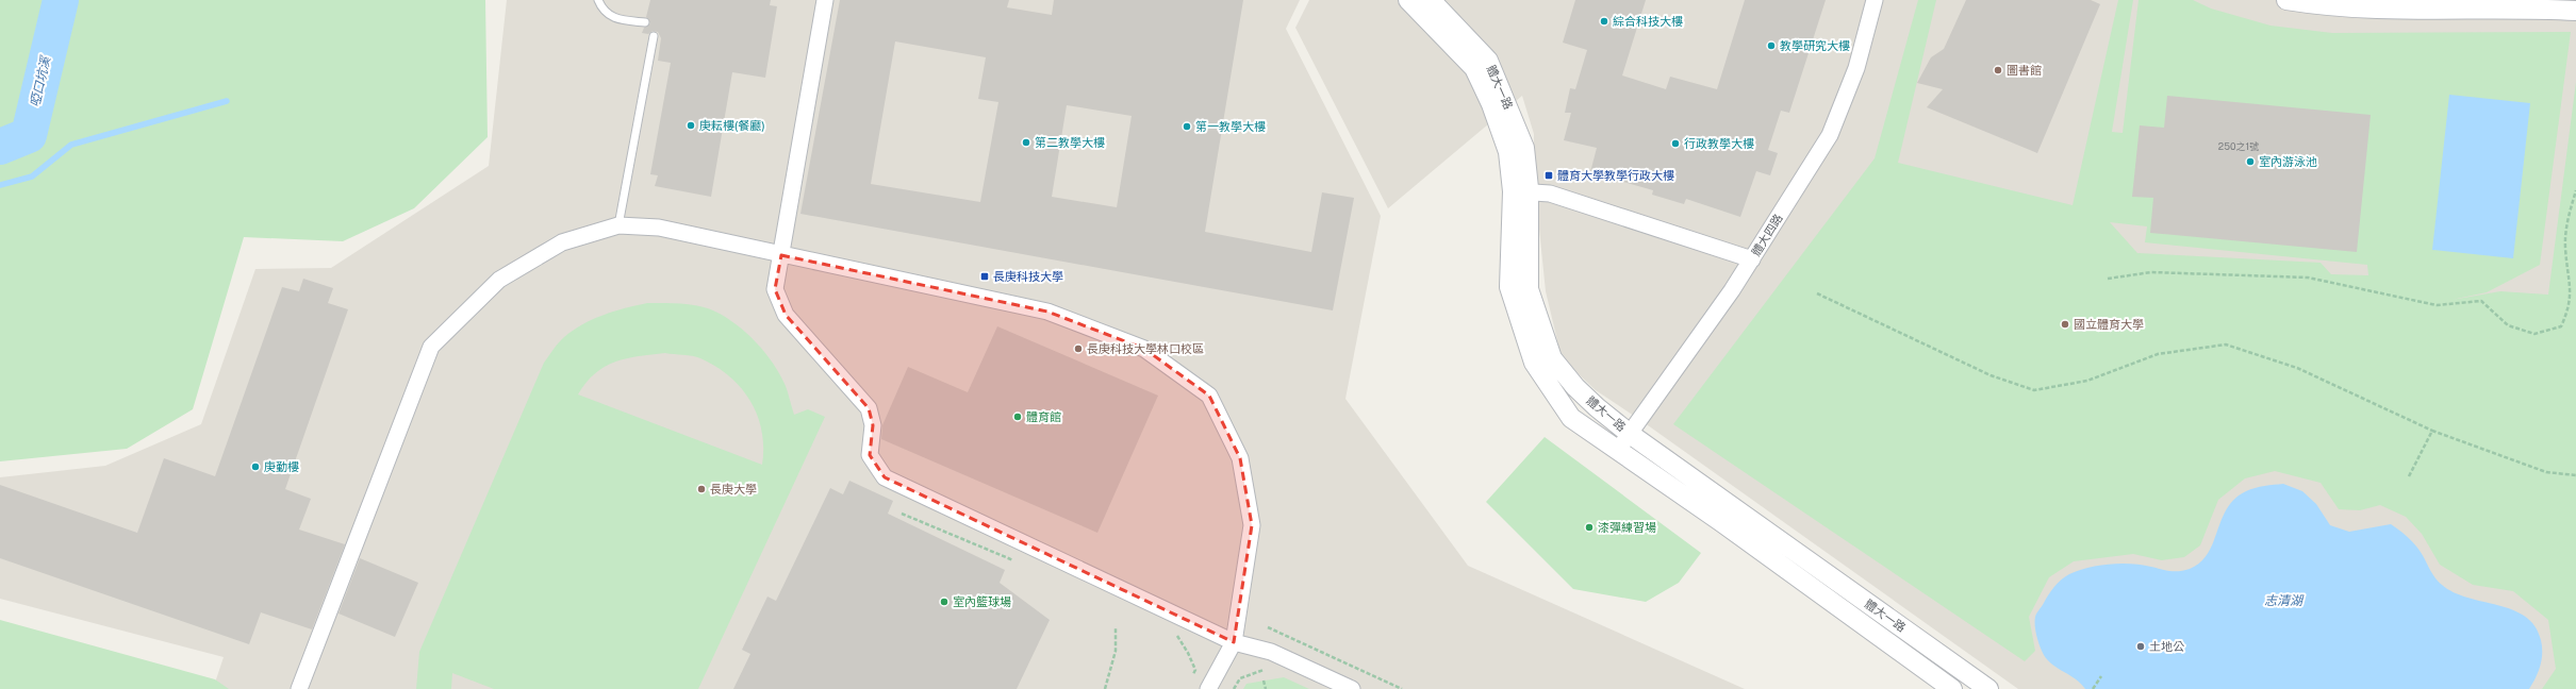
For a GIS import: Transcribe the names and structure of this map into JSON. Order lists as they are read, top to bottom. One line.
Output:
{"streets":{"street":["體大一路","體大四路"]},"crossings":[["體大一路","體大四路"]],"water":["啞口坑溪","志清湖"],"places":{"other":["綜合科技大樓","教學研究大樓","圖書館","庚耘樓(餐廳)","第一教學大樓","第二教學大樓","行政教學大樓","室內游泳池","國立體育大學","長庚科技大學林口校區","體育館","庚勤樓","長庚大學","漆彈練習場","室內籃球場","土地公"],"transit":["體育大學教學行政大樓","長庚科技大學"]},"house_numbers":["250之1號"]}
